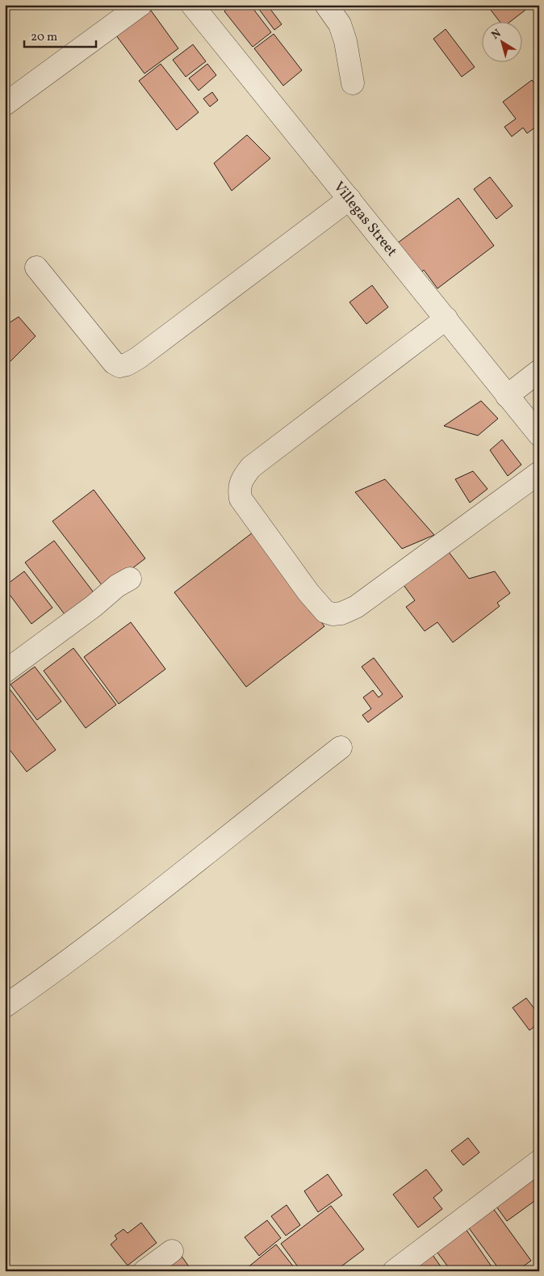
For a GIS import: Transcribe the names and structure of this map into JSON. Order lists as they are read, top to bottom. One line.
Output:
{"streets":{"street":["Villegas Street"]},"scale_bar":"20 m","north":"top left"}
